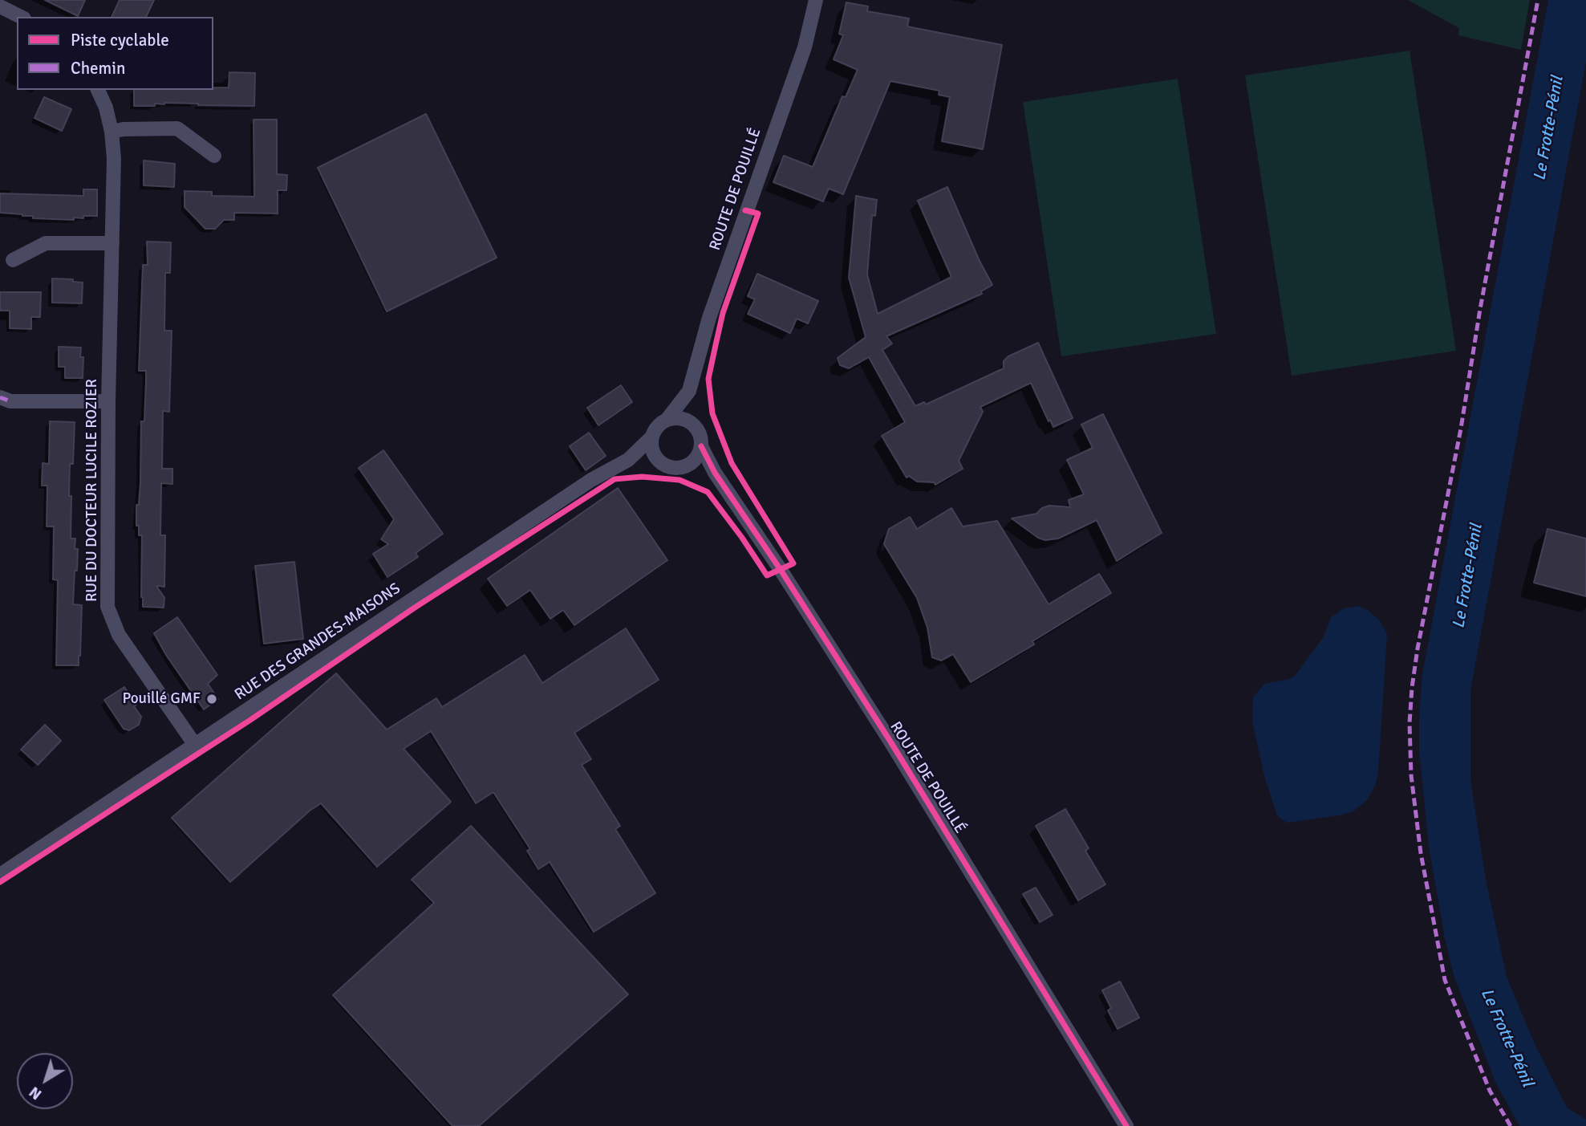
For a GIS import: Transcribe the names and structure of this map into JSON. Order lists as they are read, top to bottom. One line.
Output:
{"streets":{"street":["ROUTE DE POUILLÉ","RUE DU DOCTEUR LUCILE ROZIER","RUE DES GRANDES-MAISONS"]},"crossings":[["RUE DU DOCTEUR LUCILE ROZIER","RUE DES GRANDES-MAISONS"]],"water":["Le Frotte-Pénil"],"places":["Pouillé GMF"],"legend":["Piste cyclable","Chemin"],"north":"bottom left"}
